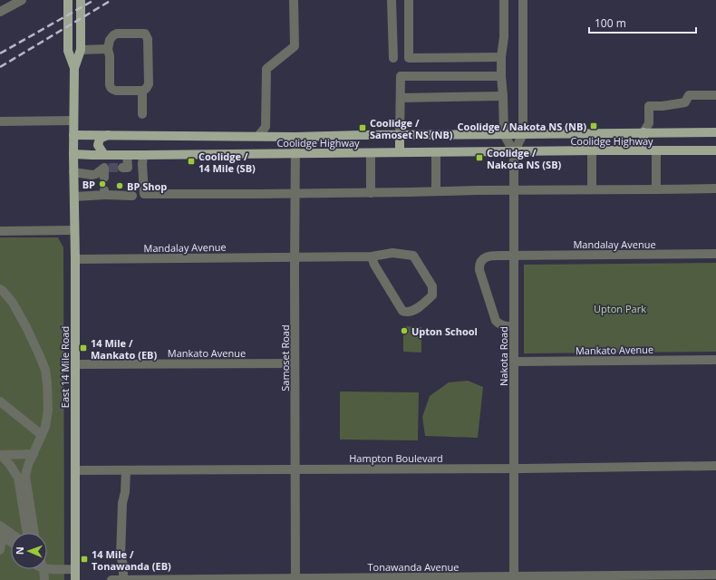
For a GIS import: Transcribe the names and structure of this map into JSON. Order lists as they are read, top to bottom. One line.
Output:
{"streets":{"main road":["Coolidge Highway","East 14 Mile Road"],"street":["Mandalay Avenue","Mankato Avenue","Nakota Road","Samoset Road","Hampton Boulevard","Tonawanda Avenue"]},"crossings":[["Coolidge Highway","Nakota Road"],["Coolidge Highway","Samoset Road"],["Coolidge Highway","East 14 Mile Road"],["Mandalay Avenue","Nakota Road"],["Mandalay Avenue","Samoset Road"],["Mandalay Avenue","East 14 Mile Road"],["Mankato Avenue","Nakota Road"],["Mankato Avenue","Samoset Road"],["Mankato Avenue","East 14 Mile Road"],["Nakota Road","Hampton Boulevard"],["Nakota Road","Tonawanda Avenue"],["Samoset Road","Hampton Boulevard"],["Samoset Road","Tonawanda Avenue"],["East 14 Mile Road","Hampton Boulevard"]],"parks":["Upton Park"],"places":{"transit":["Coolidge / Nakota NS (NB)","Coolidge / Samoset NS (NB)","Coolidge / Nakota NS (SB)","Coolidge / 14 Mile (SB)","14 Mile / Mankato (EB)","14 Mile / Tonawanda (EB)"],"other":["BP","BP Shop","Upton School"]},"scale_bar":"100 m","north":"left"}
